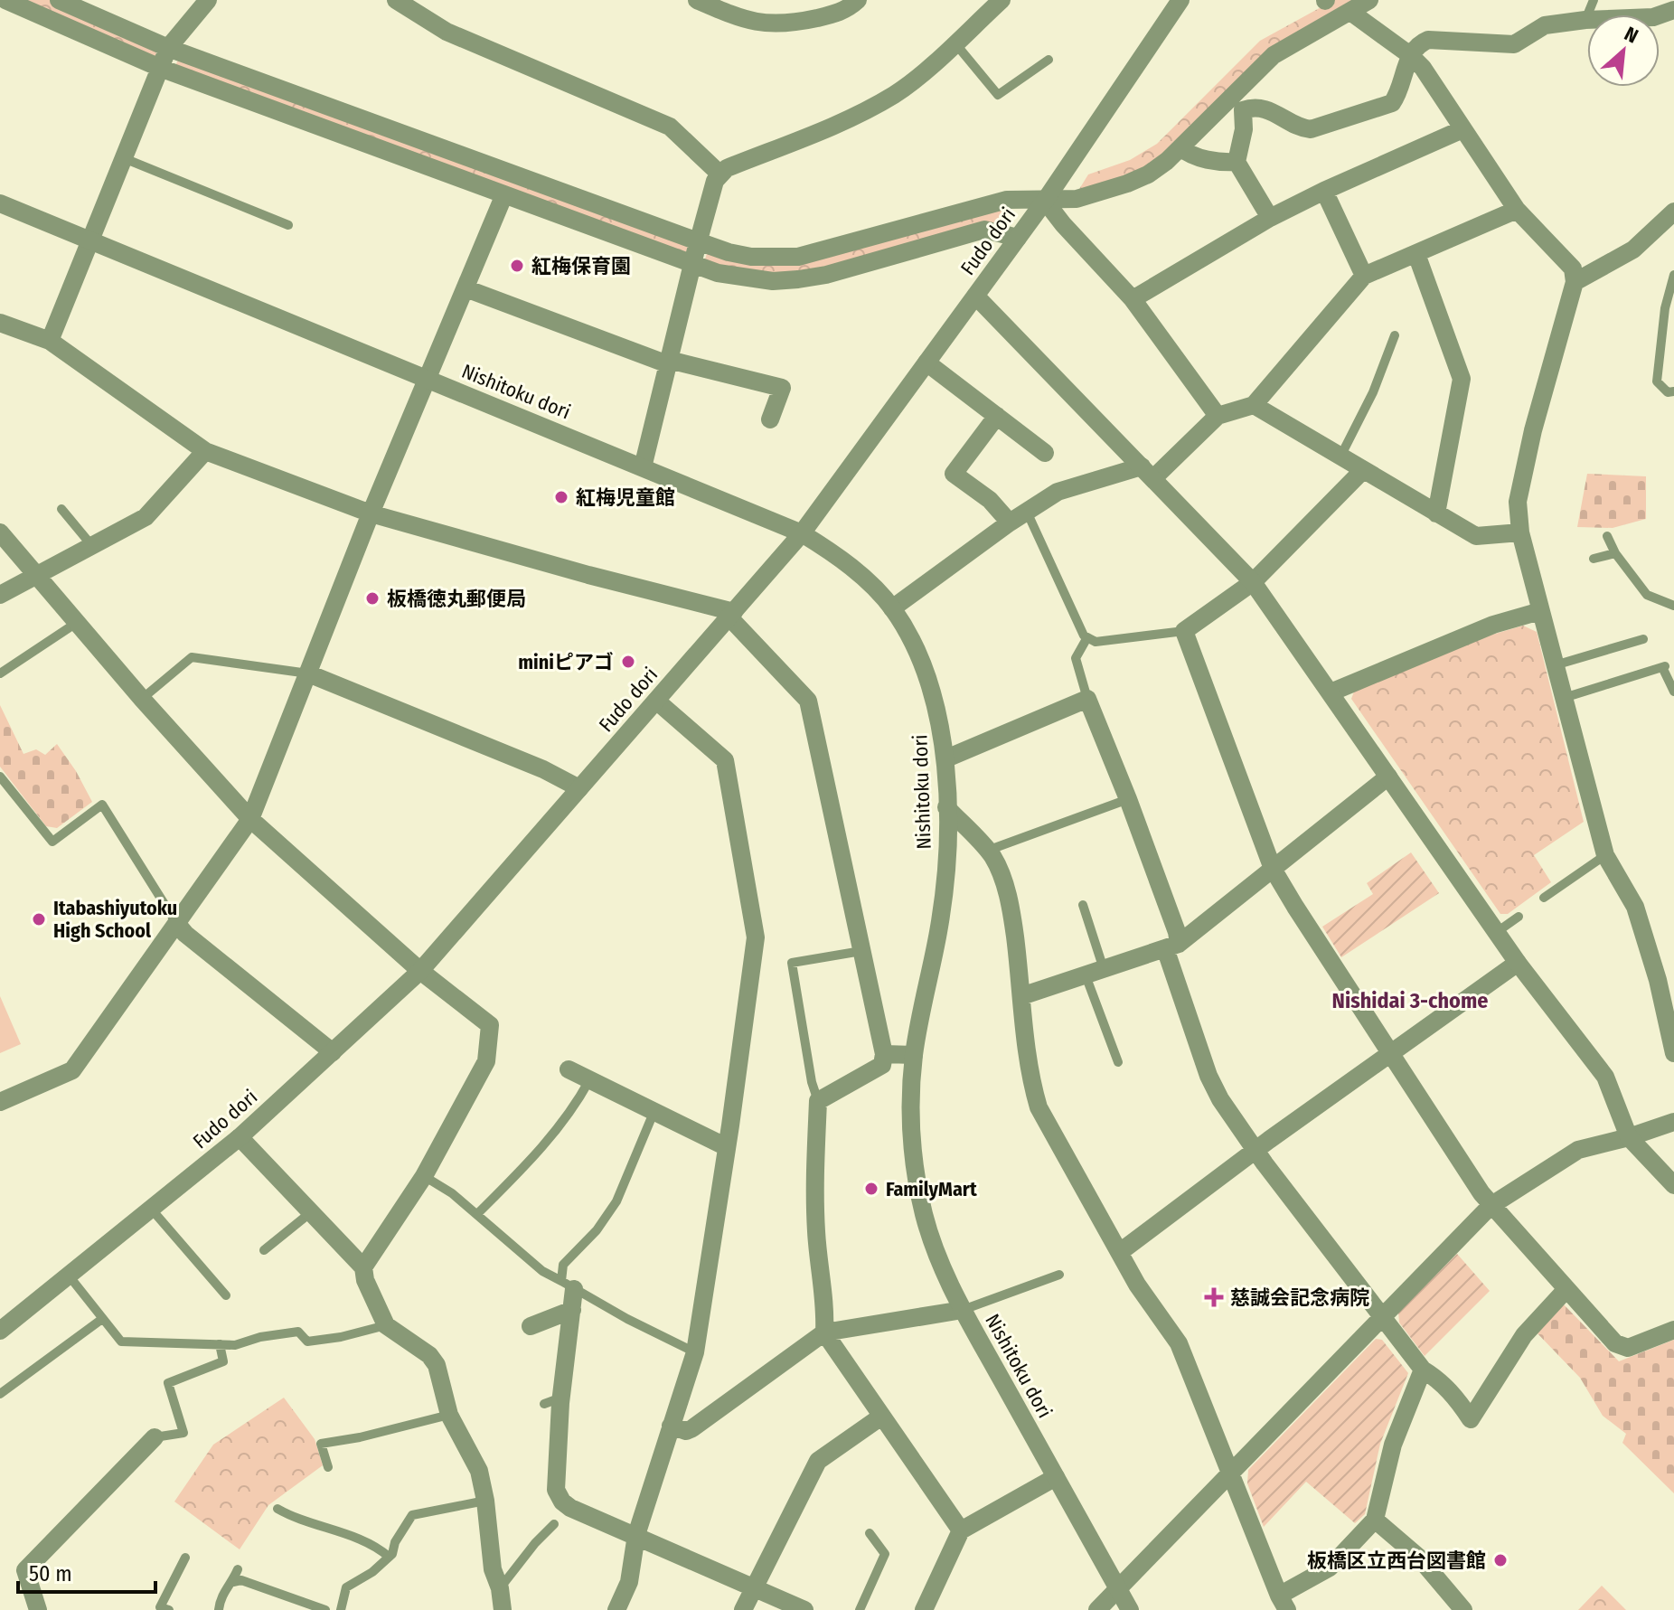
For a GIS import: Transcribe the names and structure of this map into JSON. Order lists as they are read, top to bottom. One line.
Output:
{"streets":{"street":["Fudo dori","Nishitoku dori"]},"crossings":[["Fudo dori","Nishitoku dori"]],"districts":["Nishidai 3-chome"],"places":{"other":["紅梅保育園","紅梅児童館","板橋徳丸郵便局","miniピアゴ","Itabashiyutoku High School","FamilyMart","板橋区立西台図書館"],"health":["慈誠会記念病院"]},"scale_bar":"50 m","north":"top right"}
